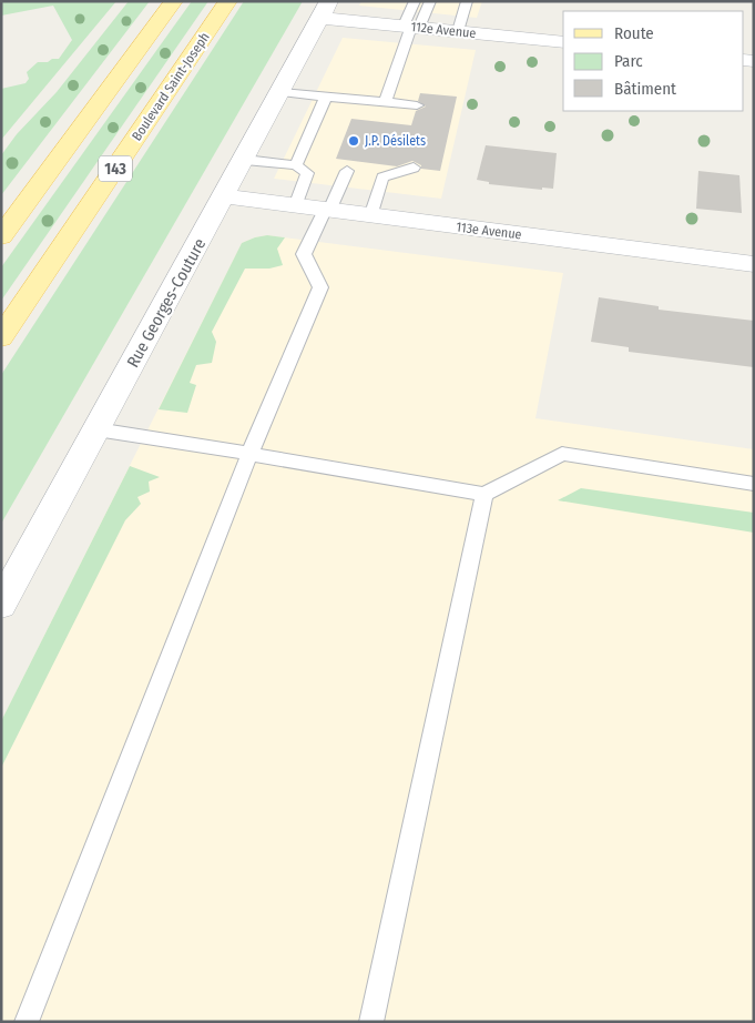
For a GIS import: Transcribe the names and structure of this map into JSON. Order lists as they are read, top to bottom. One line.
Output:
{"streets":{"main road":["Boulevard Saint-Joseph","143"],"street":["112e Avenue","113e Avenue","Rue Georges-Couture"]},"crossings":[["112e Avenue","Rue Georges-Couture"],["113e Avenue","Rue Georges-Couture"]],"places":["J.P. Désilets"],"legend":["Route","Parc","Bâtiment"]}
